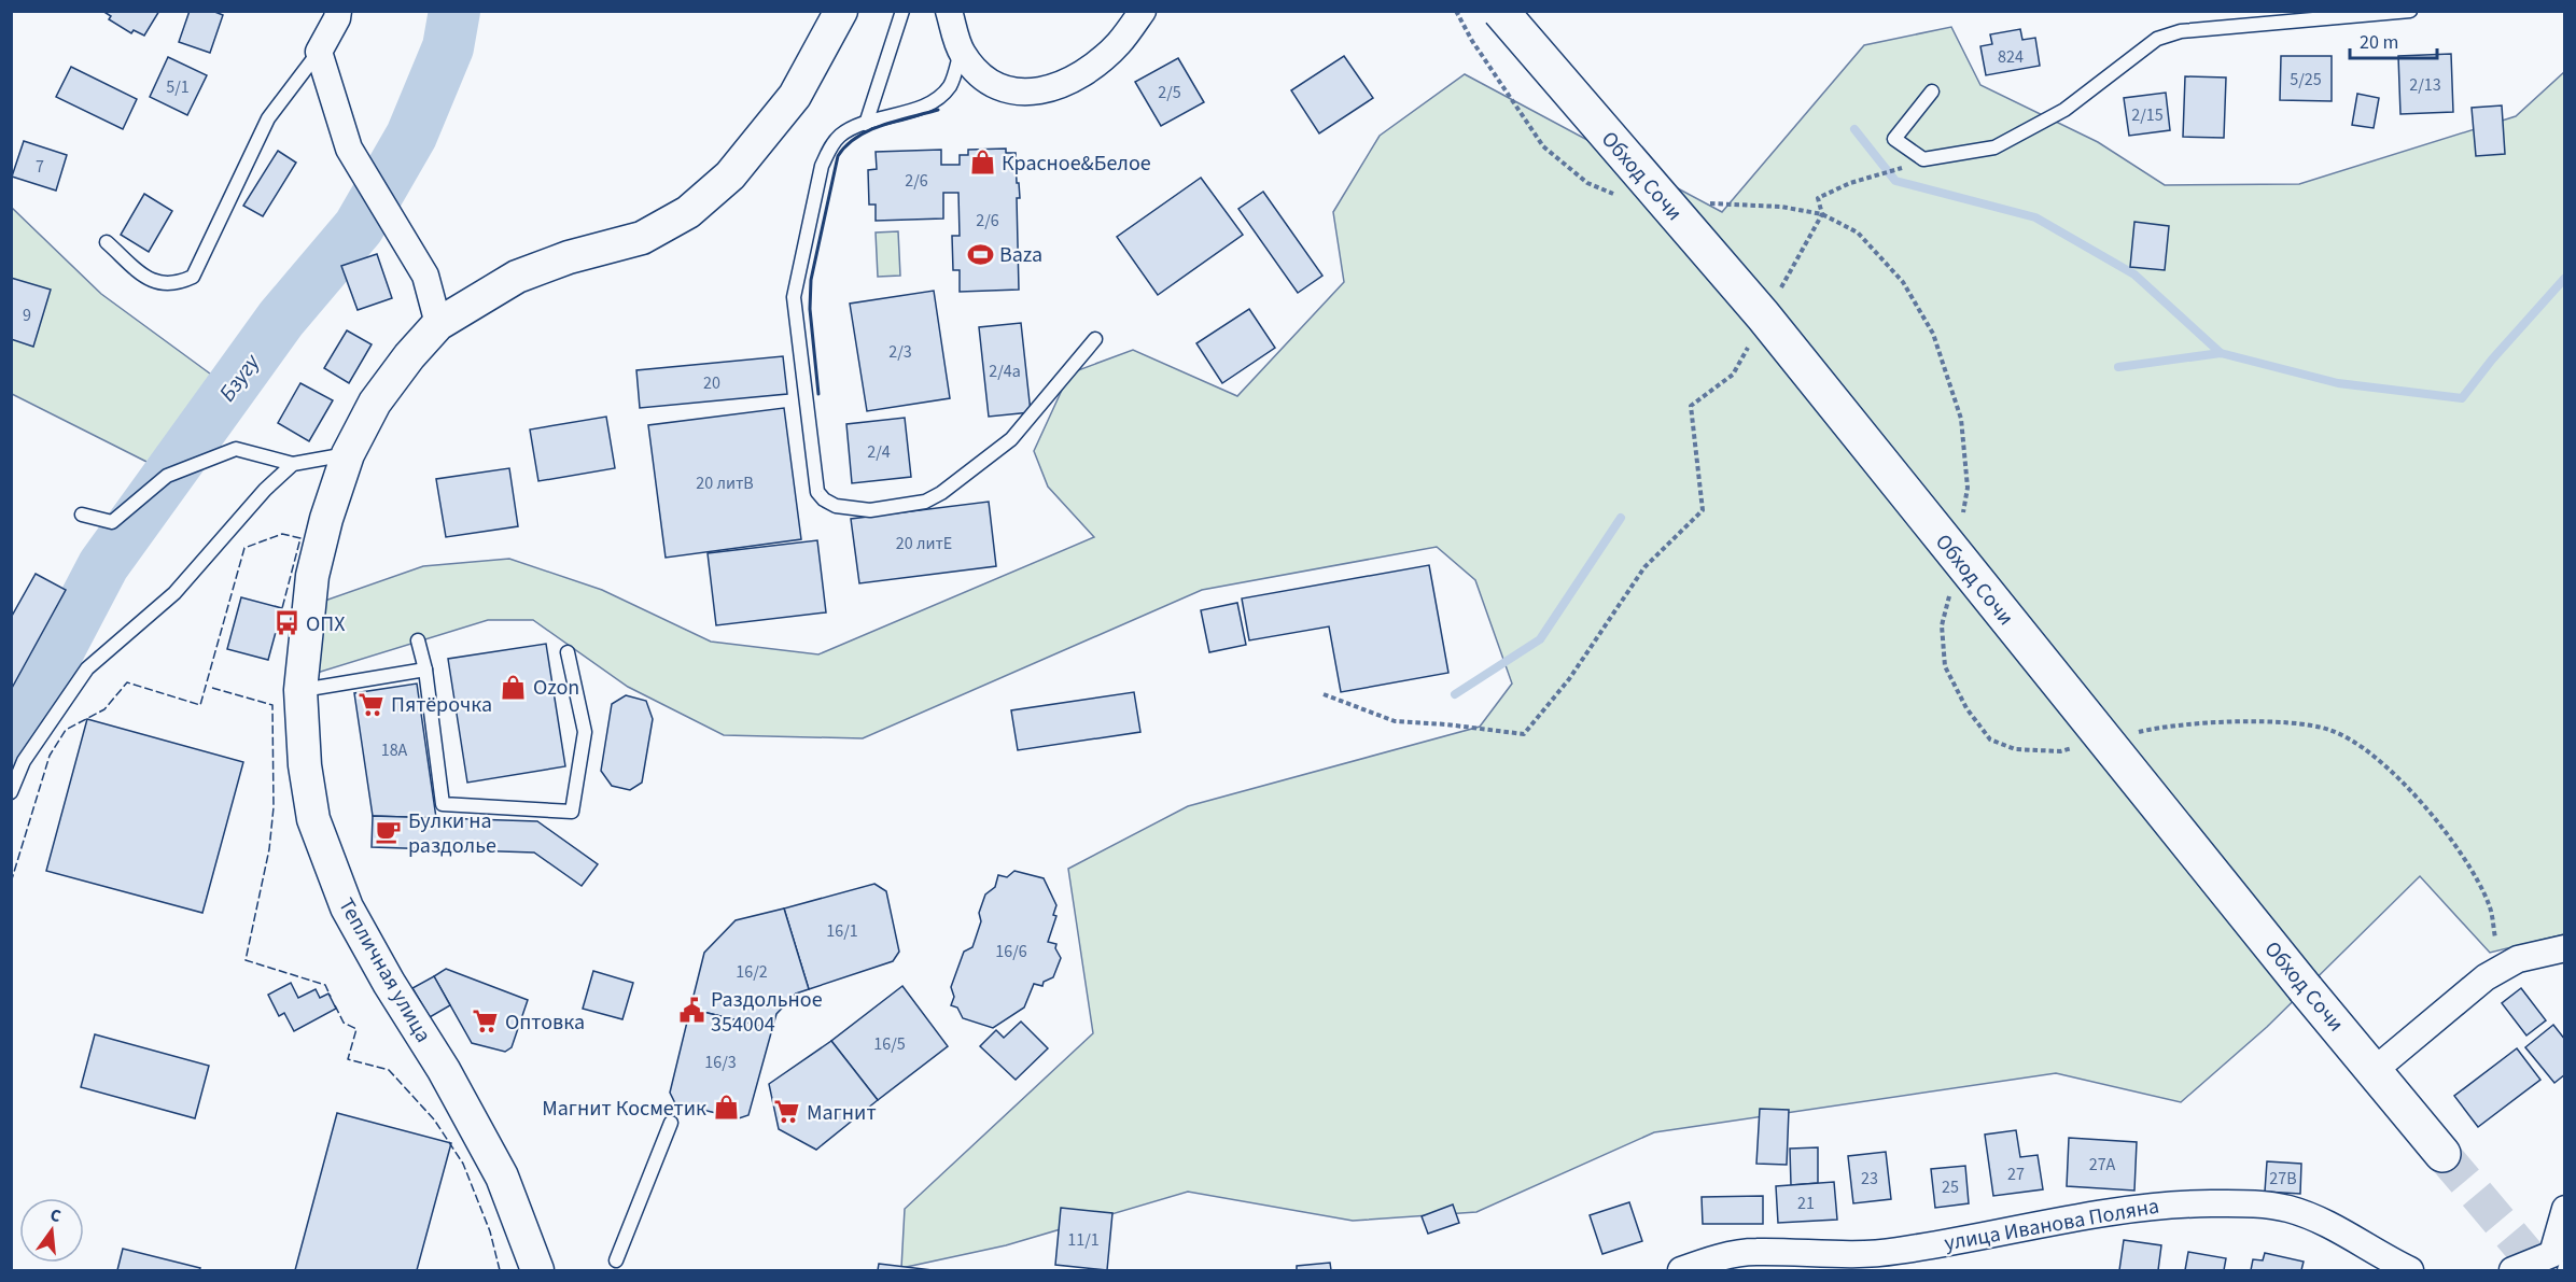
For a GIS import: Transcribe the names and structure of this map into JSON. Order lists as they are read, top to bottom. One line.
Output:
{"streets":{"highway":["Обход Сочи"],"street":["Тепличная улица","улица Иванова Поляна"]},"water":["Бзугу"],"places":{"shop":["Красное&Белое","Ozon","Магнит Косметик"],"sports":["Baza"],"bus stop":["ОПХ"],"supermarket":["Пятёрочка","Оптовка","Магнит"],"cafe":["Булки на раздолье"],"public building":["Раздольное 354004"]},"house_numbers":["824","5/25","2/13","5/1","2/5","2/15","7","2/6","2/6","9","2/3","2/4а","20","2/4","20 литВ","20 литЕ","18А","16/1","16/6","16/2","16/5","16/3","27А","27","23","27В","25","21","11/1"],"scale_bar":"20 m","north":"top"}
